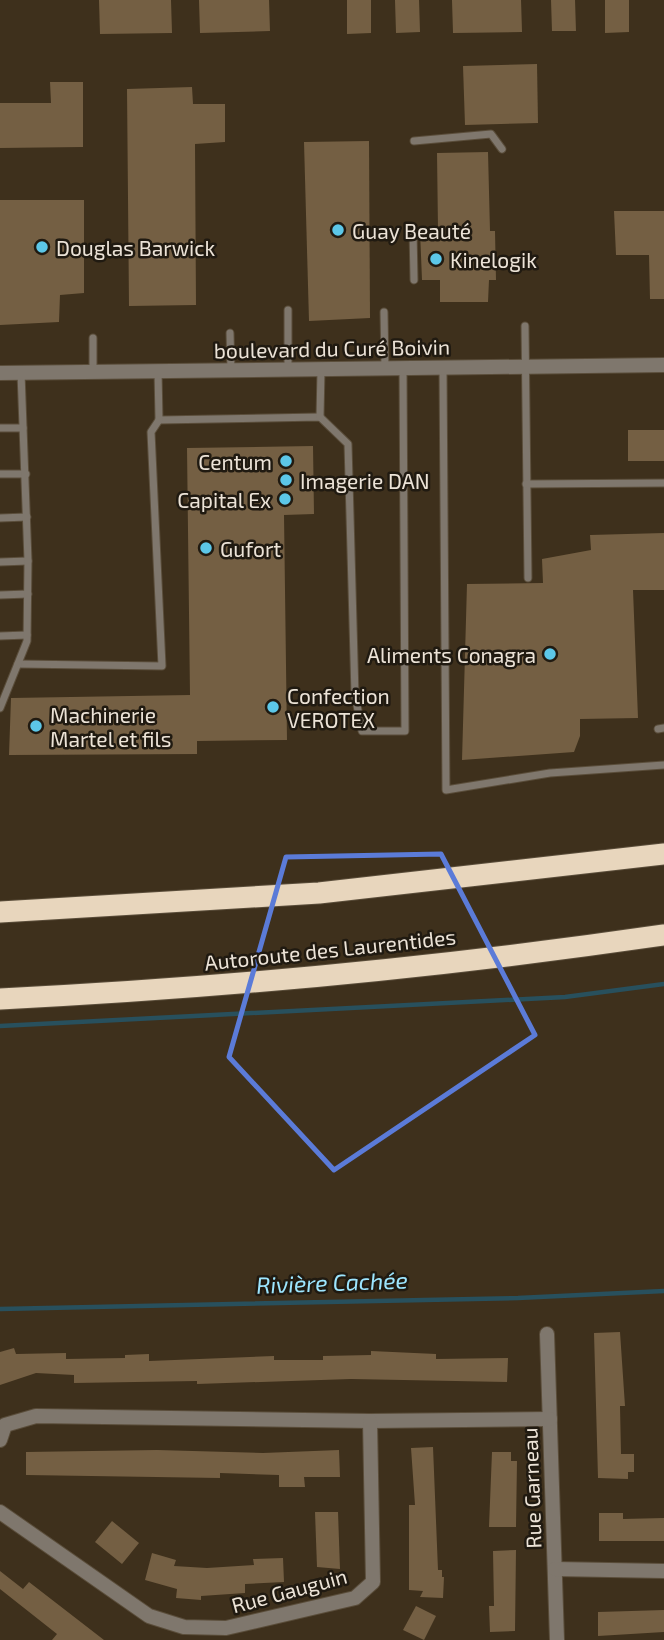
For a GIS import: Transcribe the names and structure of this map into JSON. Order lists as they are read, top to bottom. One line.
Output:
{"streets":{"highway":["Autoroute des Laurentides"],"street":["boulevard du Curé Boivin","Rue Garneau","Rue Gauguin"]},"water":["Rivière Cachée"],"places":["Guay Beauté","Douglas Barwick","Kinelogik","Centum","Imagerie DAN","Capital Ex","Gufort","Aliments Conagra","Confection VEROTEX","Machinerie Martel et fils"]}
